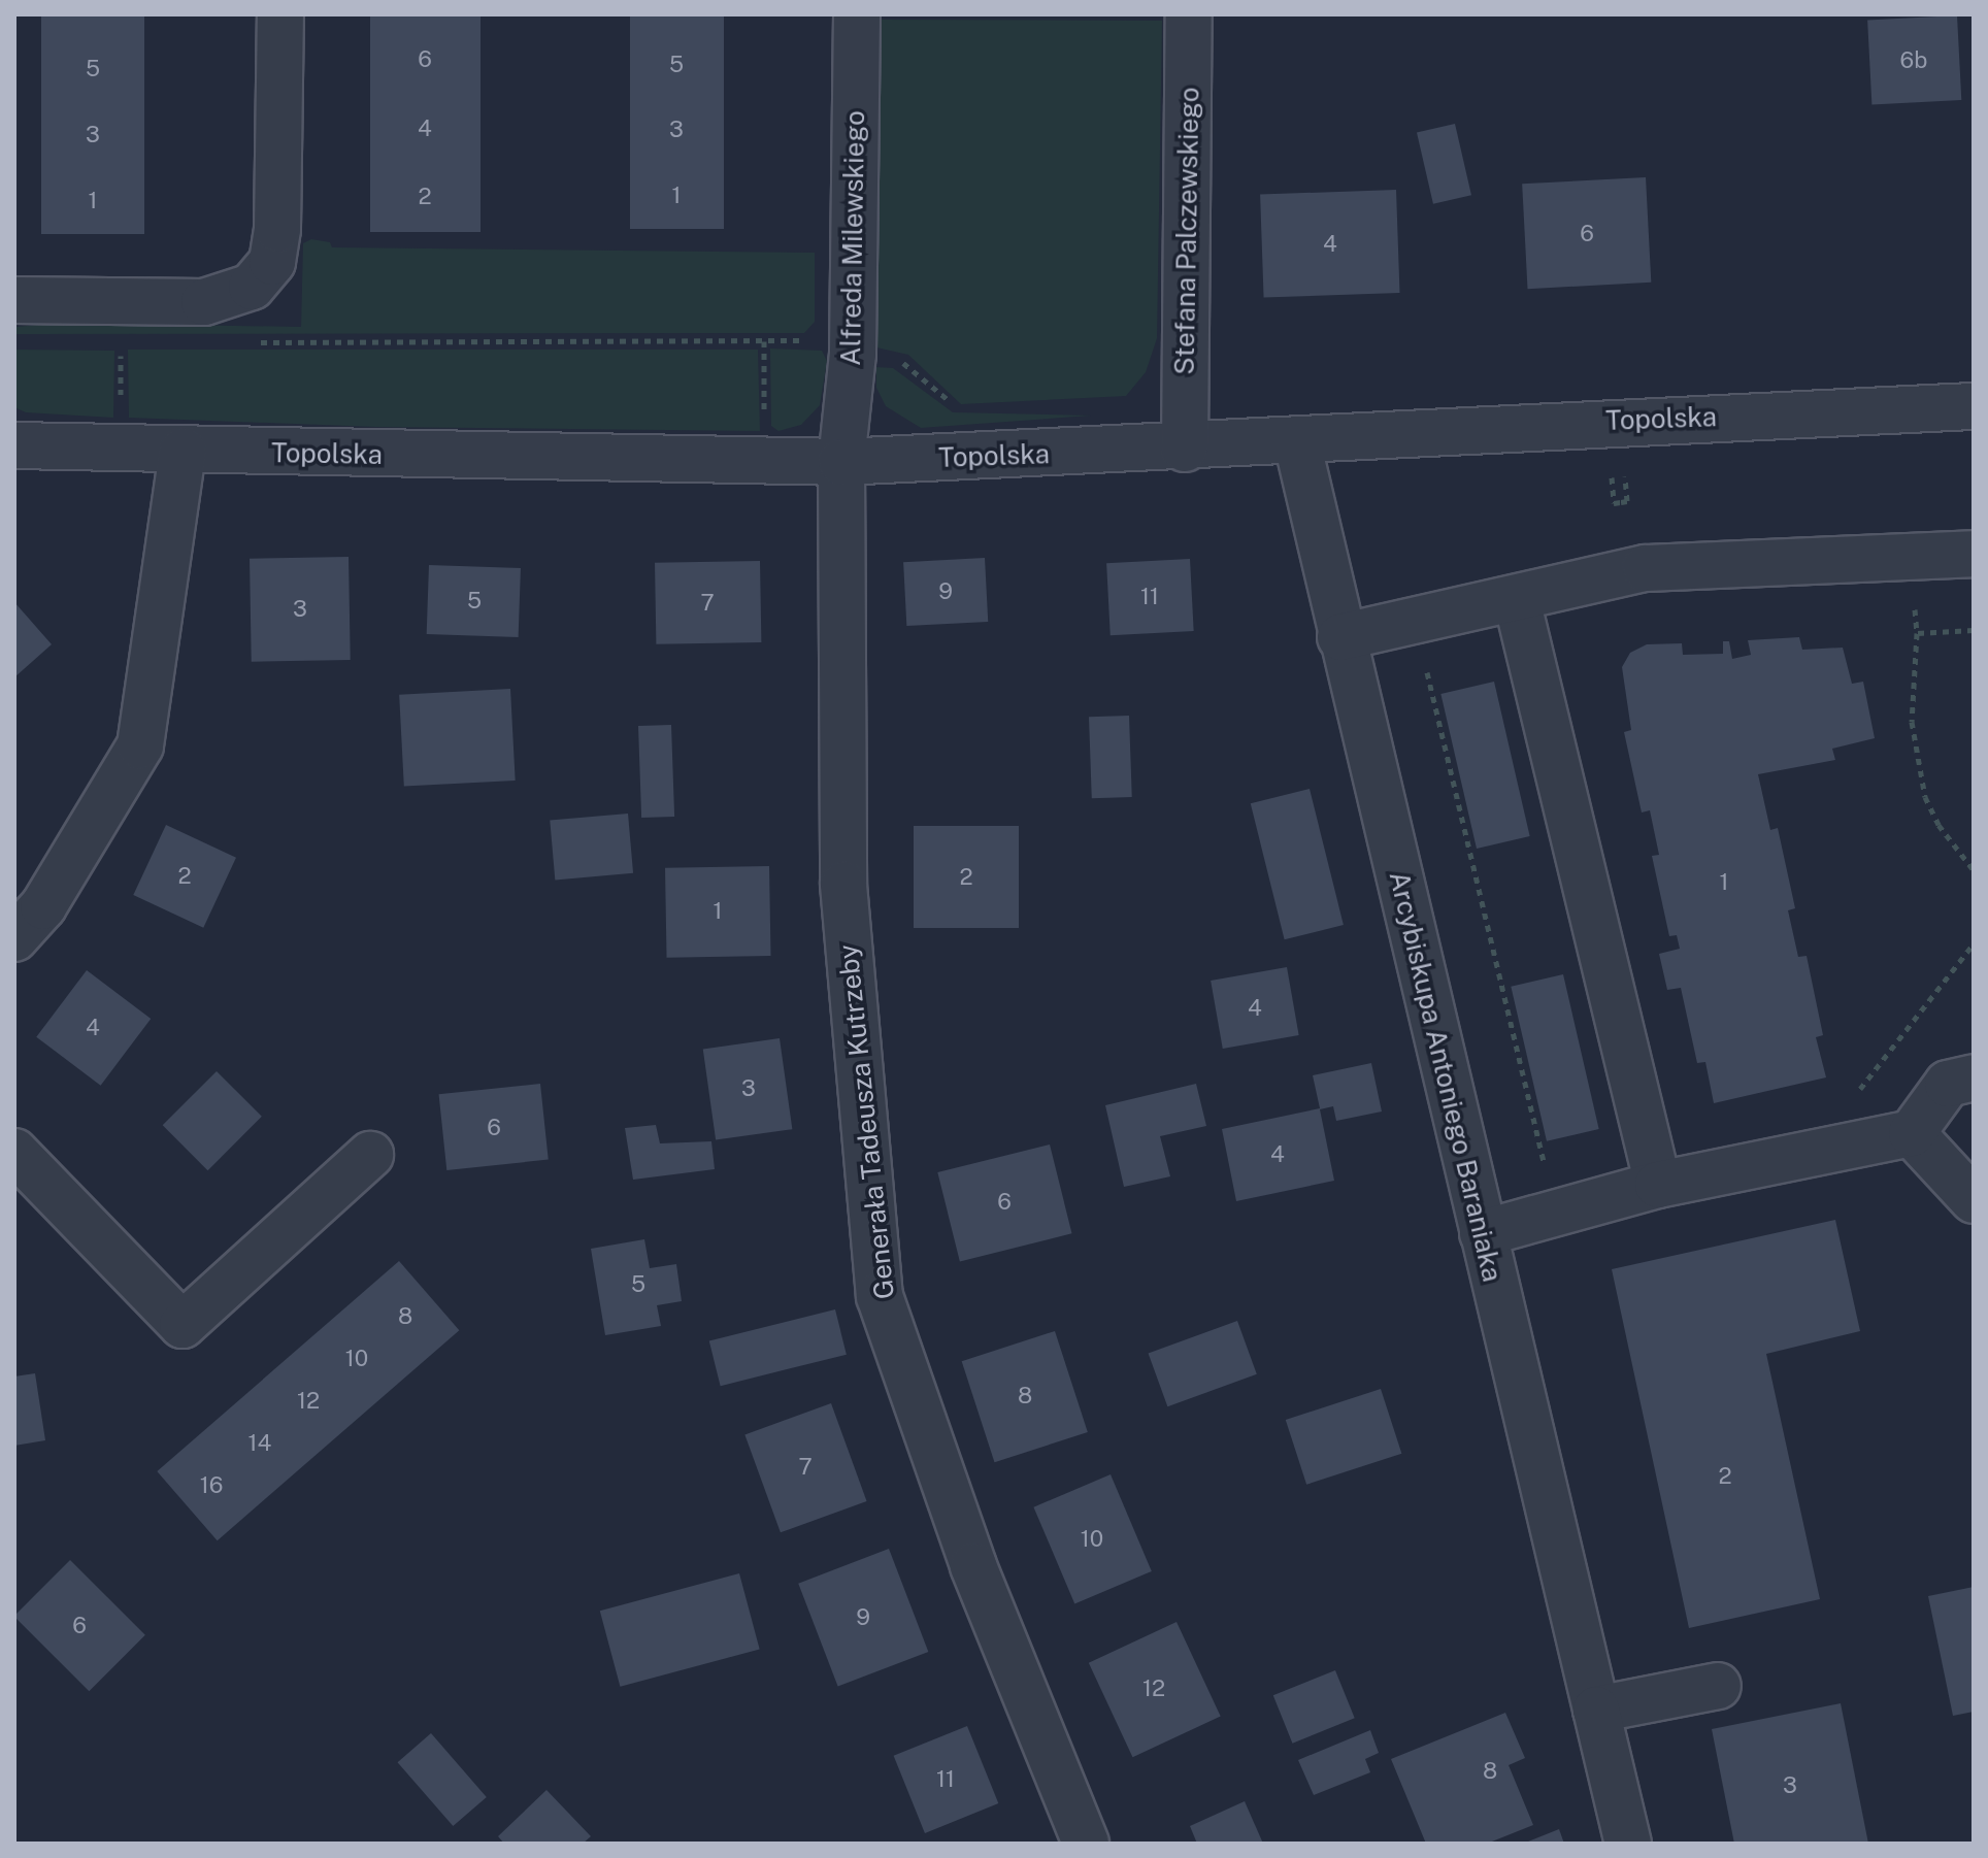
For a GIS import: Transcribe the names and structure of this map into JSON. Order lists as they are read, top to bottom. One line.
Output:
{"streets":{"street":["Stefana Palczewskiego","Alfreda Milewskiego","Topolska","Arcybiskupa Antoniego Baraniaka","Generała Tadeusza Kutrzeby"]},"crossings":[["Stefana Palczewskiego","Topolska"],["Alfreda Milewskiego","Topolska"],["Alfreda Milewskiego","Generała Tadeusza Kutrzeby"],["Topolska","Arcybiskupa Antoniego Baraniaka"],["Topolska","Generała Tadeusza Kutrzeby"]],"house_numbers":["6","6b","5","5","4","3","3","1","2","1","6","4","9","11","5","7","3","2","2","1","1","4","4","3","6","4","6","5","8","10","8","12","14","7","2","16","10","9","6","12","8","11","3"]}
